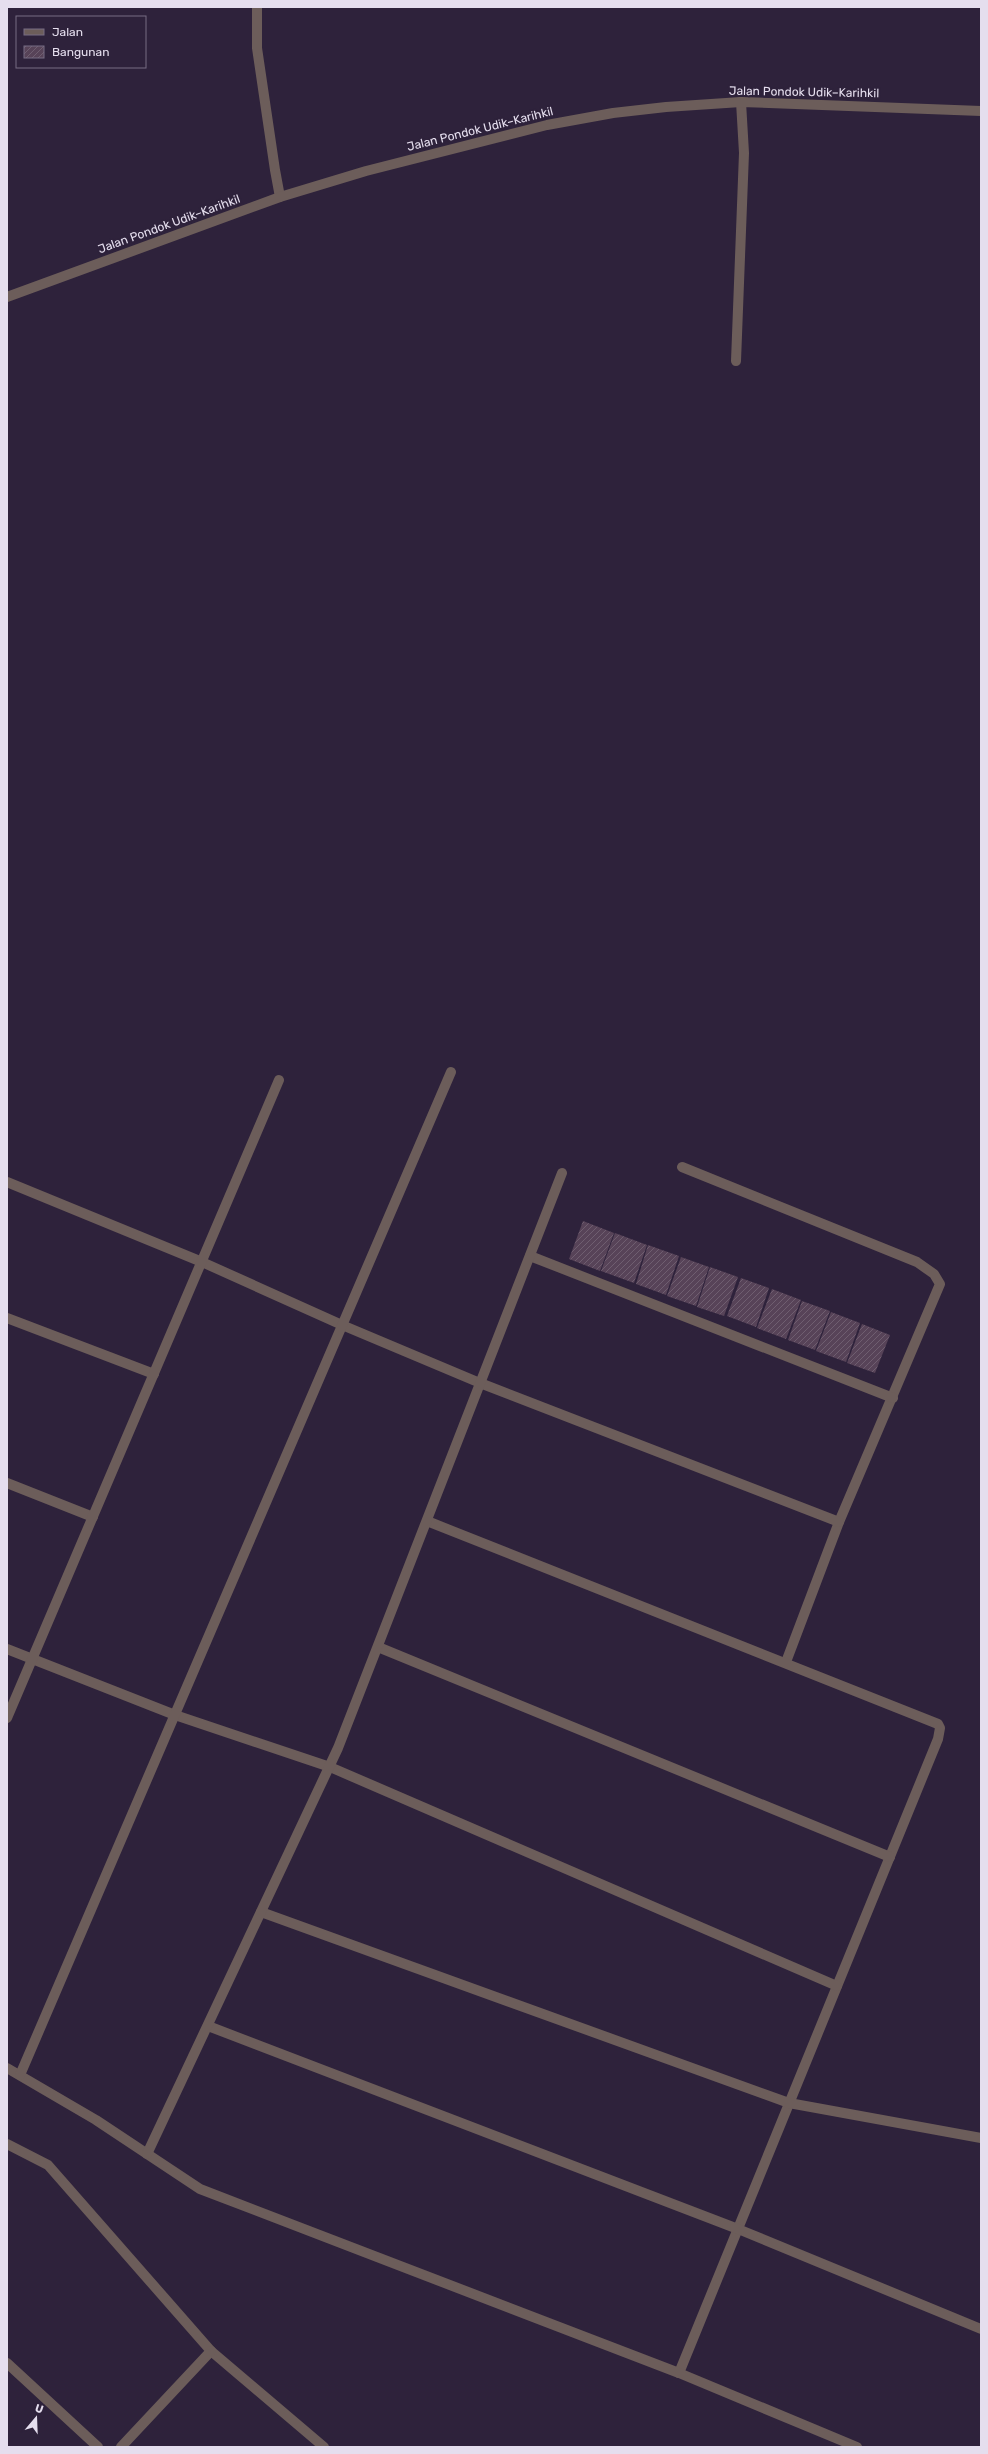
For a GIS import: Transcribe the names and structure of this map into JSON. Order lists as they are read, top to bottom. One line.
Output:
{"streets":{"street":["Jalan Pondok Udik–Karihkil"]},"legend":["Jalan","Bangunan"],"north":"top"}
